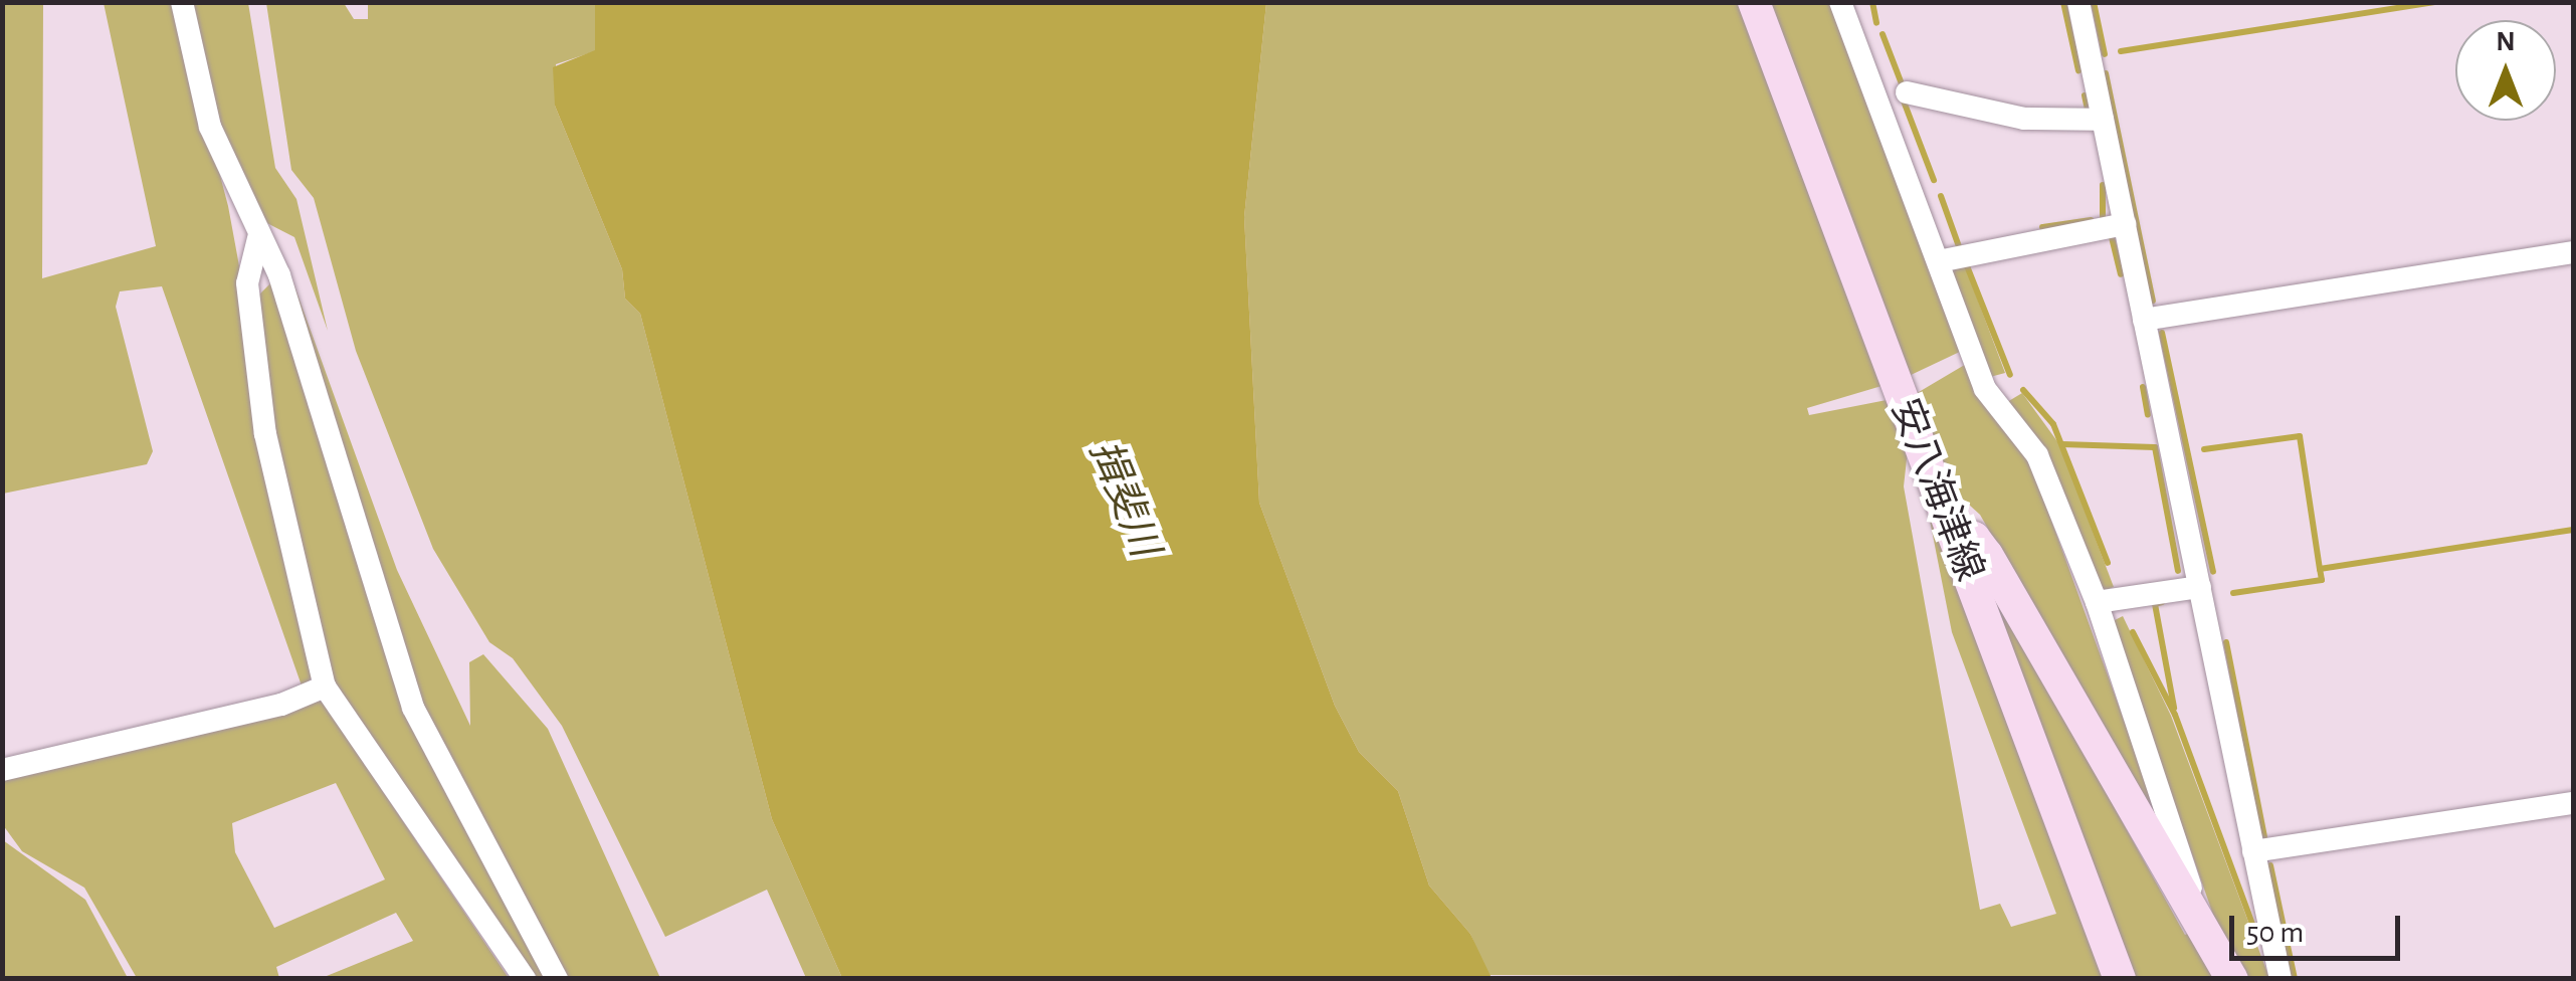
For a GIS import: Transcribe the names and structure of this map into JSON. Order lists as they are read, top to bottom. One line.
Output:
{"streets":{"main road":["安八海津線"]},"water":["揖斐川"],"scale_bar":"50 m","north":"top"}
